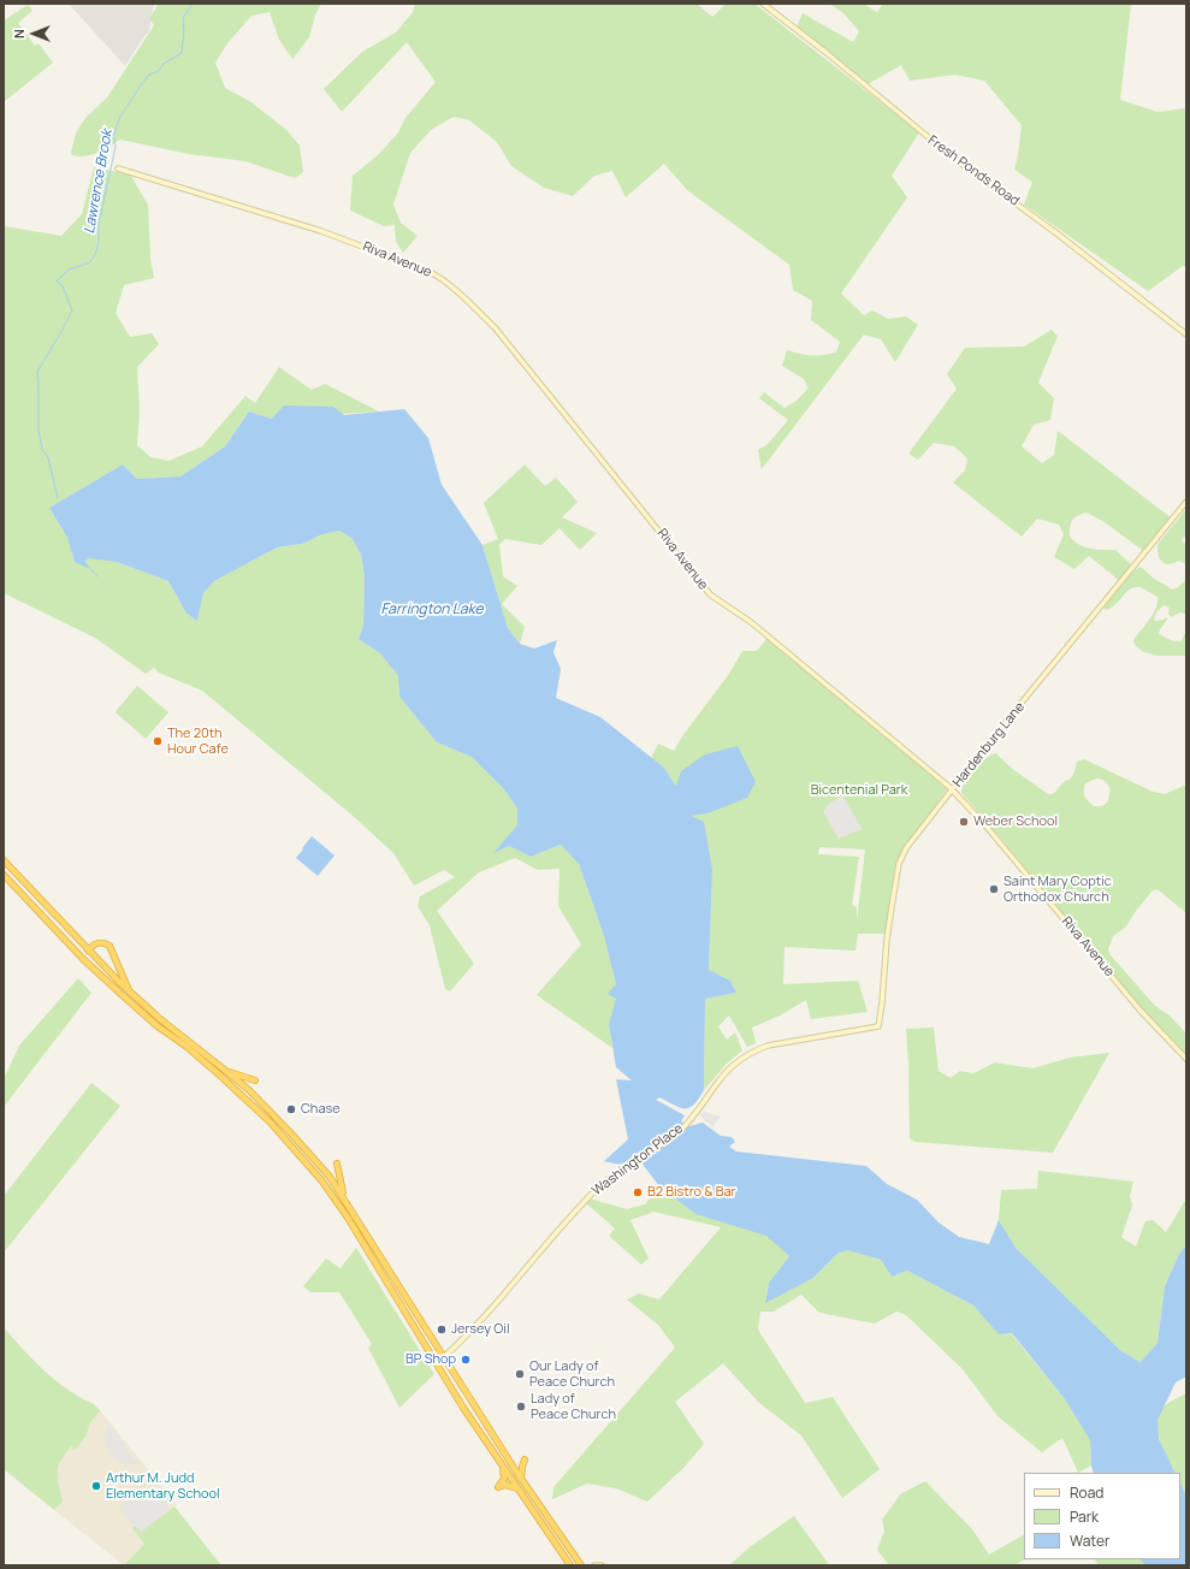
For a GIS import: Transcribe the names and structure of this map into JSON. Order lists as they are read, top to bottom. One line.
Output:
{"streets":{"street":["Fresh Ponds Road","Riva Avenue","Hardenburg Lane","Washington Place"]},"crossings":[["Riva Avenue","Hardenburg Lane"],["Hardenburg Lane","Washington Place"]],"water":["Lawrence Brook","Farrington Lake"],"parks":["Bicentenial Park"],"places":["The 20th Hour Cafe","Weber School","Saint Mary Coptic Orthodox Church","Chase","B2 Bistro & Bar","Jersey Oil","BP Shop","Our Lady of Peace Church","Lady of Peace Church","Arthur M. Judd Elementary School"],"legend":["Road","Park","Water"],"north":"left"}
